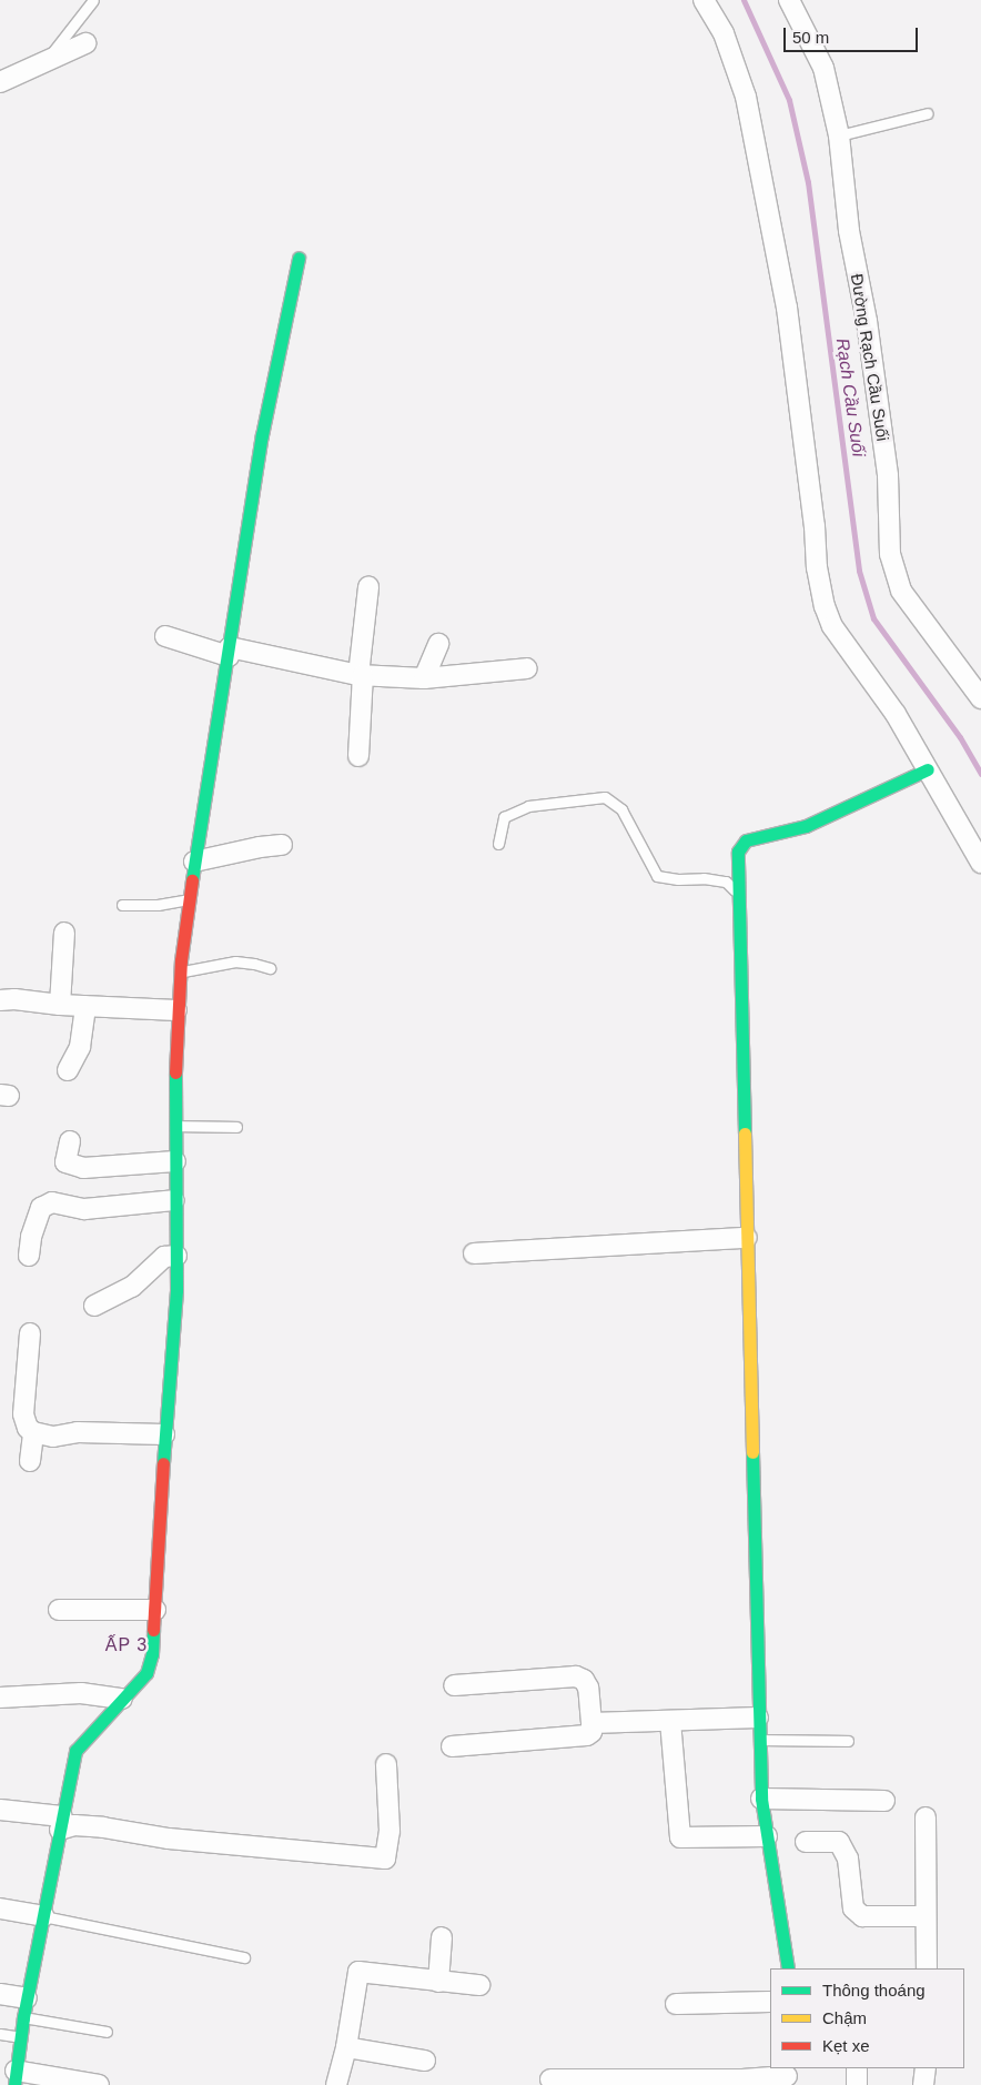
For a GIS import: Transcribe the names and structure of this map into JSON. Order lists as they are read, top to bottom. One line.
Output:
{"streets":{"street":["Đường Rạch Cầu Suối"]},"districts":["ẤP 3"],"water":["Rạch Cầu Suối"],"legend":["Thông thoáng","Chậm","Kẹt xe"],"scale_bar":"50 m"}
